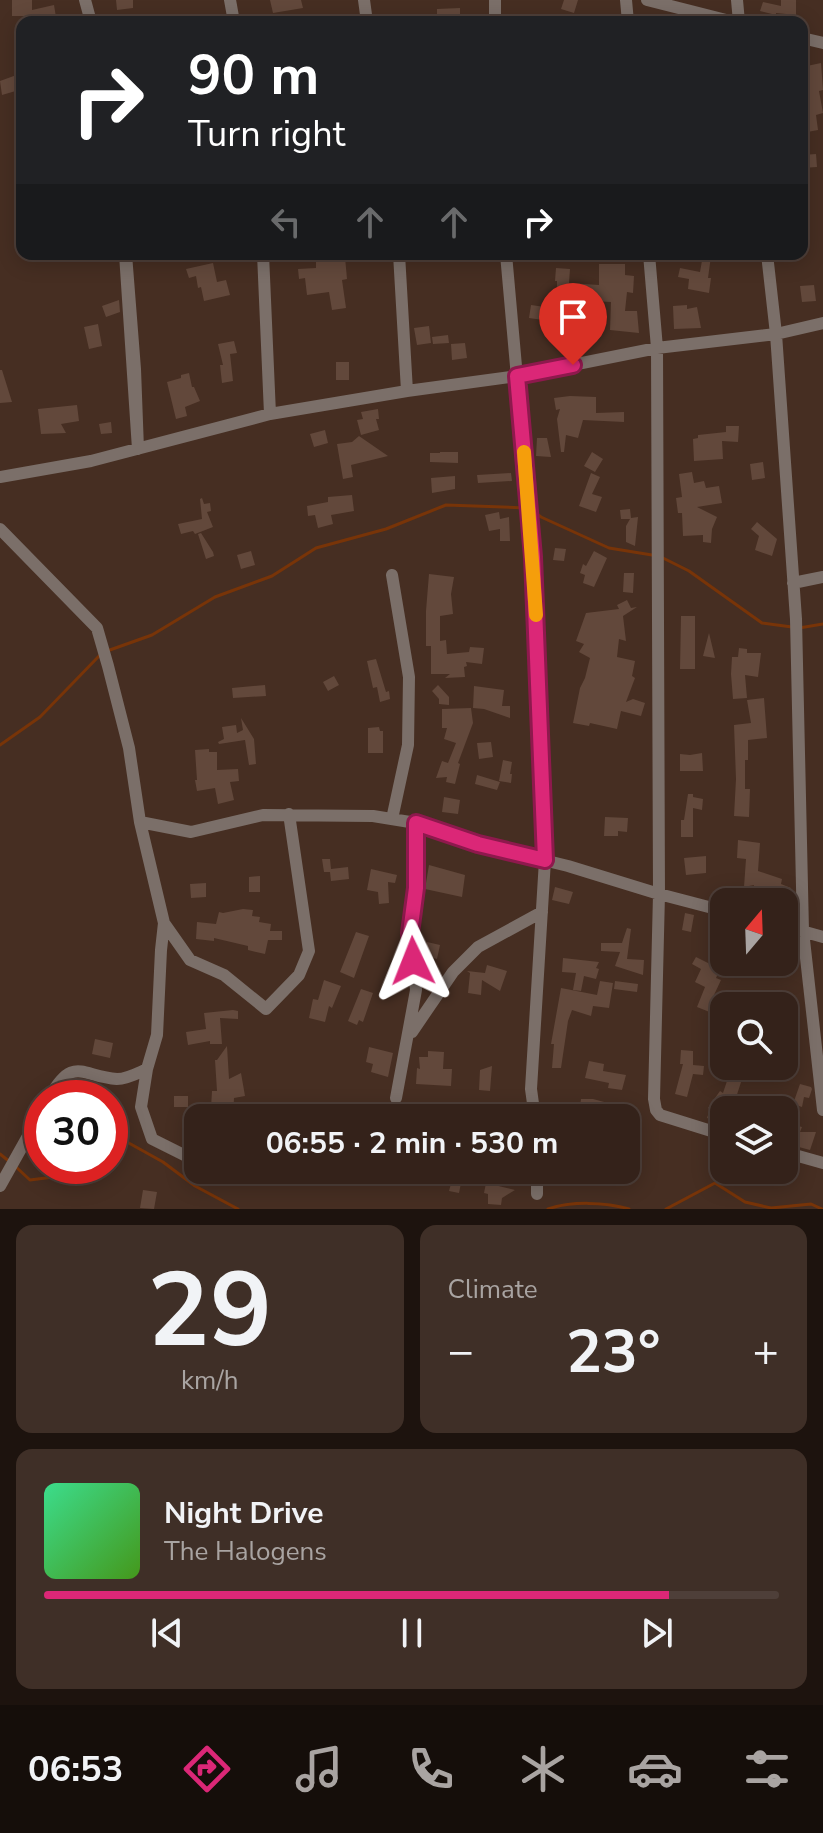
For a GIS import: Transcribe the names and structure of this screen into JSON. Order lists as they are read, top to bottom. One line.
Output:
{"north":"top","page":{"turn":["90 m","Turn right"],"limit":"30","trip":"06:55 · 2 min · 530 m","tile":[["29","km/h"],"Climate"],"heat":["−","23°","+"],"song":["Night Drive","The Halogens"],"tabs":"06:53"}}
